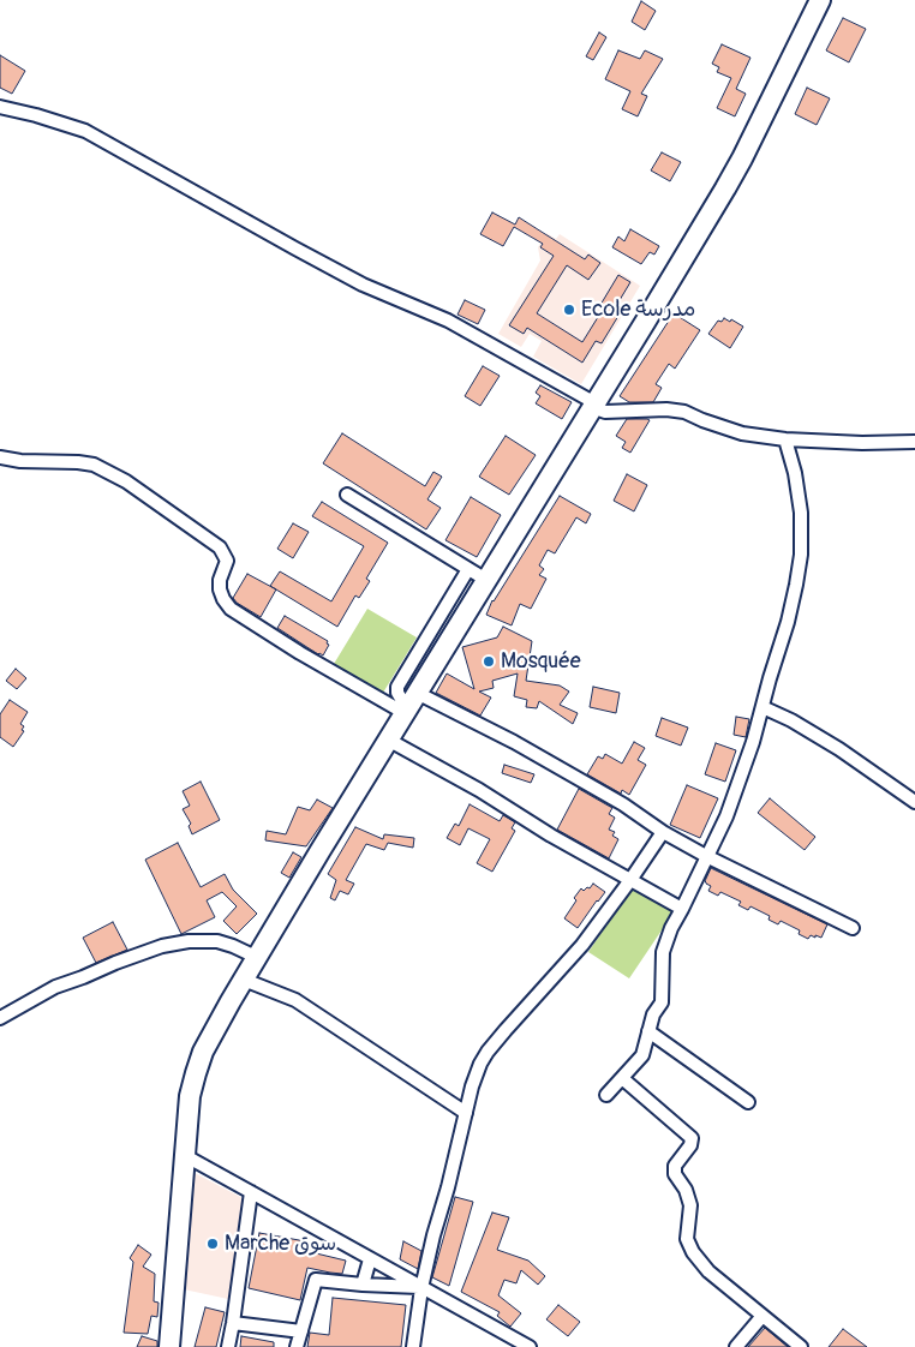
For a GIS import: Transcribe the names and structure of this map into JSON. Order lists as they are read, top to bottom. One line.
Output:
{"places":["Ecole مدرسة","Mosquée","Marche سوق"]}
